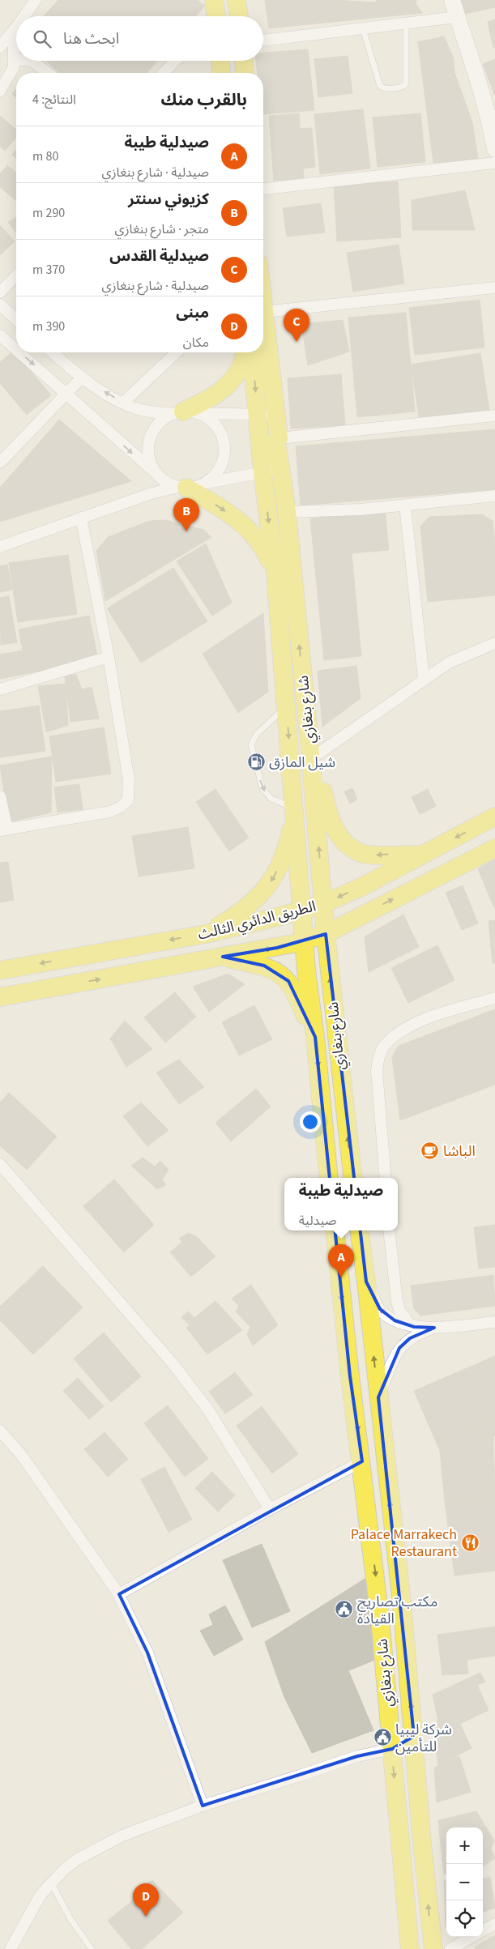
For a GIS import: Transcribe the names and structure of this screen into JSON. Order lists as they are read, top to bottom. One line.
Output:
{"streets":{"main road":["شارع بنغازي","الطريق الدائري الثالث"]},"crossings":[["شارع بنغازي","الطريق الدائري الثالث"]],"places":{"fuel station":["شيل المازق"],"cafe":["الباشا"],"restaurant":["Palace Marrakech Restaurant"],"public building":["مكتب تصاريح القيادة","شركة ليبيا للتأمين"]},"page":{"search":"ابحث هنا","heading":["بالقرب منك","النتائج: 4"],"list":[{"mark":"A","name":"صيدلية طيبة","note":"صيدلية · شارع بنغازي","value":"80 m"},{"mark":"B","name":"كزيوني سنتر","note":"متجر · شارع بنغازي","value":"290 m"},{"mark":"C","name":"صيدلية القدس","note":"صيدلية · شارع بنغازي","value":"370 m"},{"mark":"D","name":"مبنى","note":"مكان","value":"390 m"}],"pins":["C","B","A","D"],"popup":["صيدلية طيبة","صيدلية"],"map_buttons":["+","−"]}}
